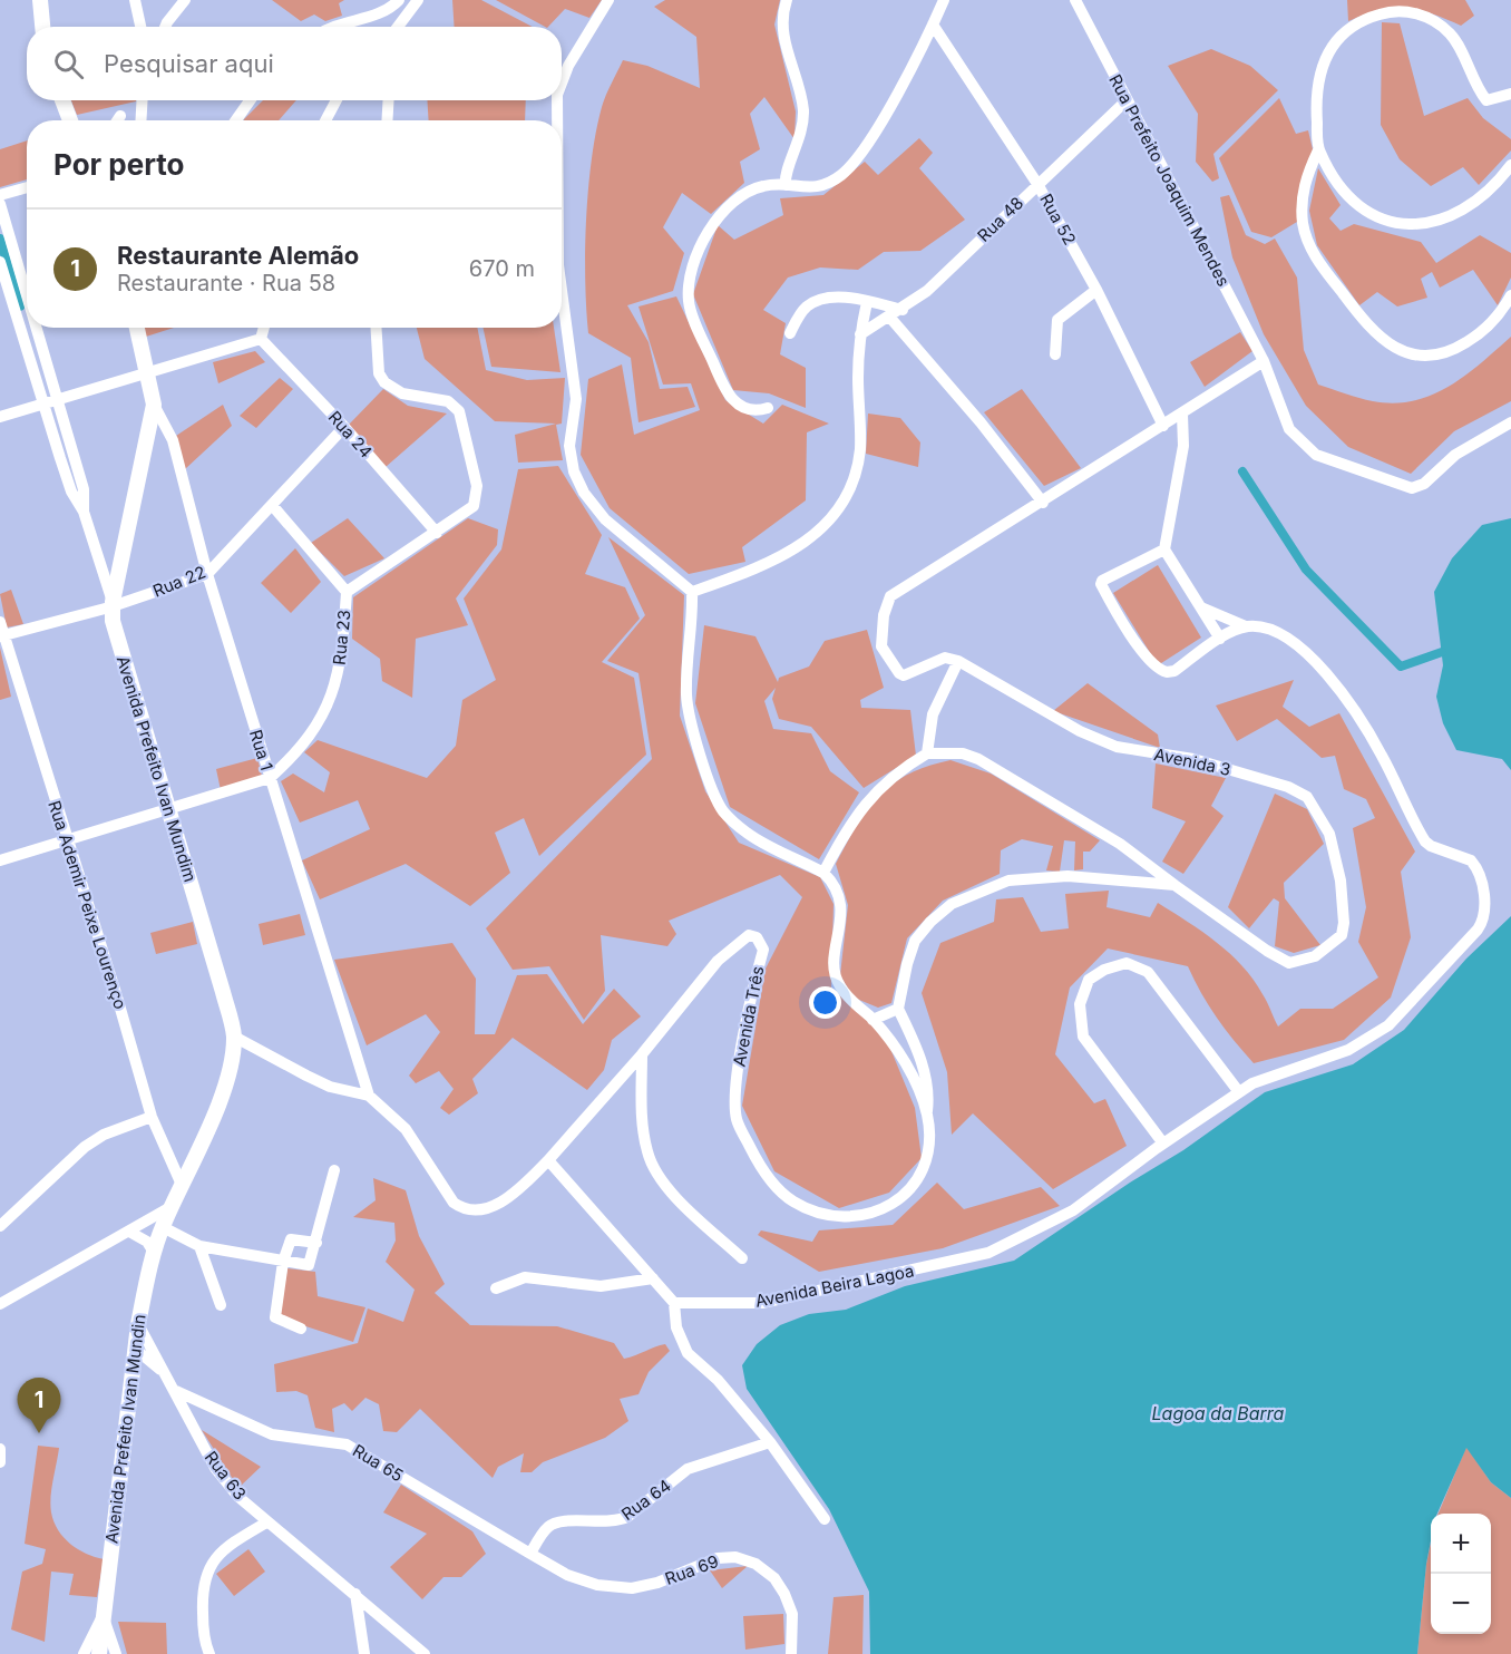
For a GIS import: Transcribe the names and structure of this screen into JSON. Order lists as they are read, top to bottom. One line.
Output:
{"streets":{"main road":["Avenida Prefeito Ivan Mundim","Avenida Prefeito Ivan Mundin"],"street":["Rua Prefeito Joaquim Mendes","Rua 48","Rua 52","Rua 24","Rua 22","Rua 23","Rua 1","Avenida 3","Rua Ademir Peixe Lourenço","Avenida Três","Avenida Beira Lagoa","Rua 65","Rua 63","Rua 64","Rua 69"]},"crossings":[["Rua Prefeito Joaquim Mendes","Rua 48"],["Rua 48","Rua 52"],["Rua 24","Rua 22"],["Rua 24","Rua 23"],["Rua 22","Rua 1"],["Rua 22","Avenida Prefeito Ivan Mundim"],["Rua 22","Rua Ademir Peixe Lourenço"],["Rua 23","Rua 1"],["Rua 23","Avenida Prefeito Ivan Mundim"],["Rua 23","Rua Ademir Peixe Lourenço"],["Rua 1","Avenida Prefeito Ivan Mundim"],["Avenida Prefeito Ivan Mundim","Rua Ademir Peixe Lourenço"],["Avenida Prefeito Ivan Mundim","Avenida Prefeito Ivan Mundin"],["Avenida Prefeito Ivan Mundin","Rua 63"],["Rua 65","Rua 63"],["Rua 65","Rua 64"],["Rua 65","Rua 69"],["Rua 64","Rua 69"]],"water":["Lagoa da Barra"],"page":{"search":"Pesquisar aqui","heading":"Por perto","list":[{"mark":"1","name":"Restaurante Alemão","note":"Restaurante · Rua 58","value":"670 m"}],"pins":"1","map_buttons":["+","−"]}}
